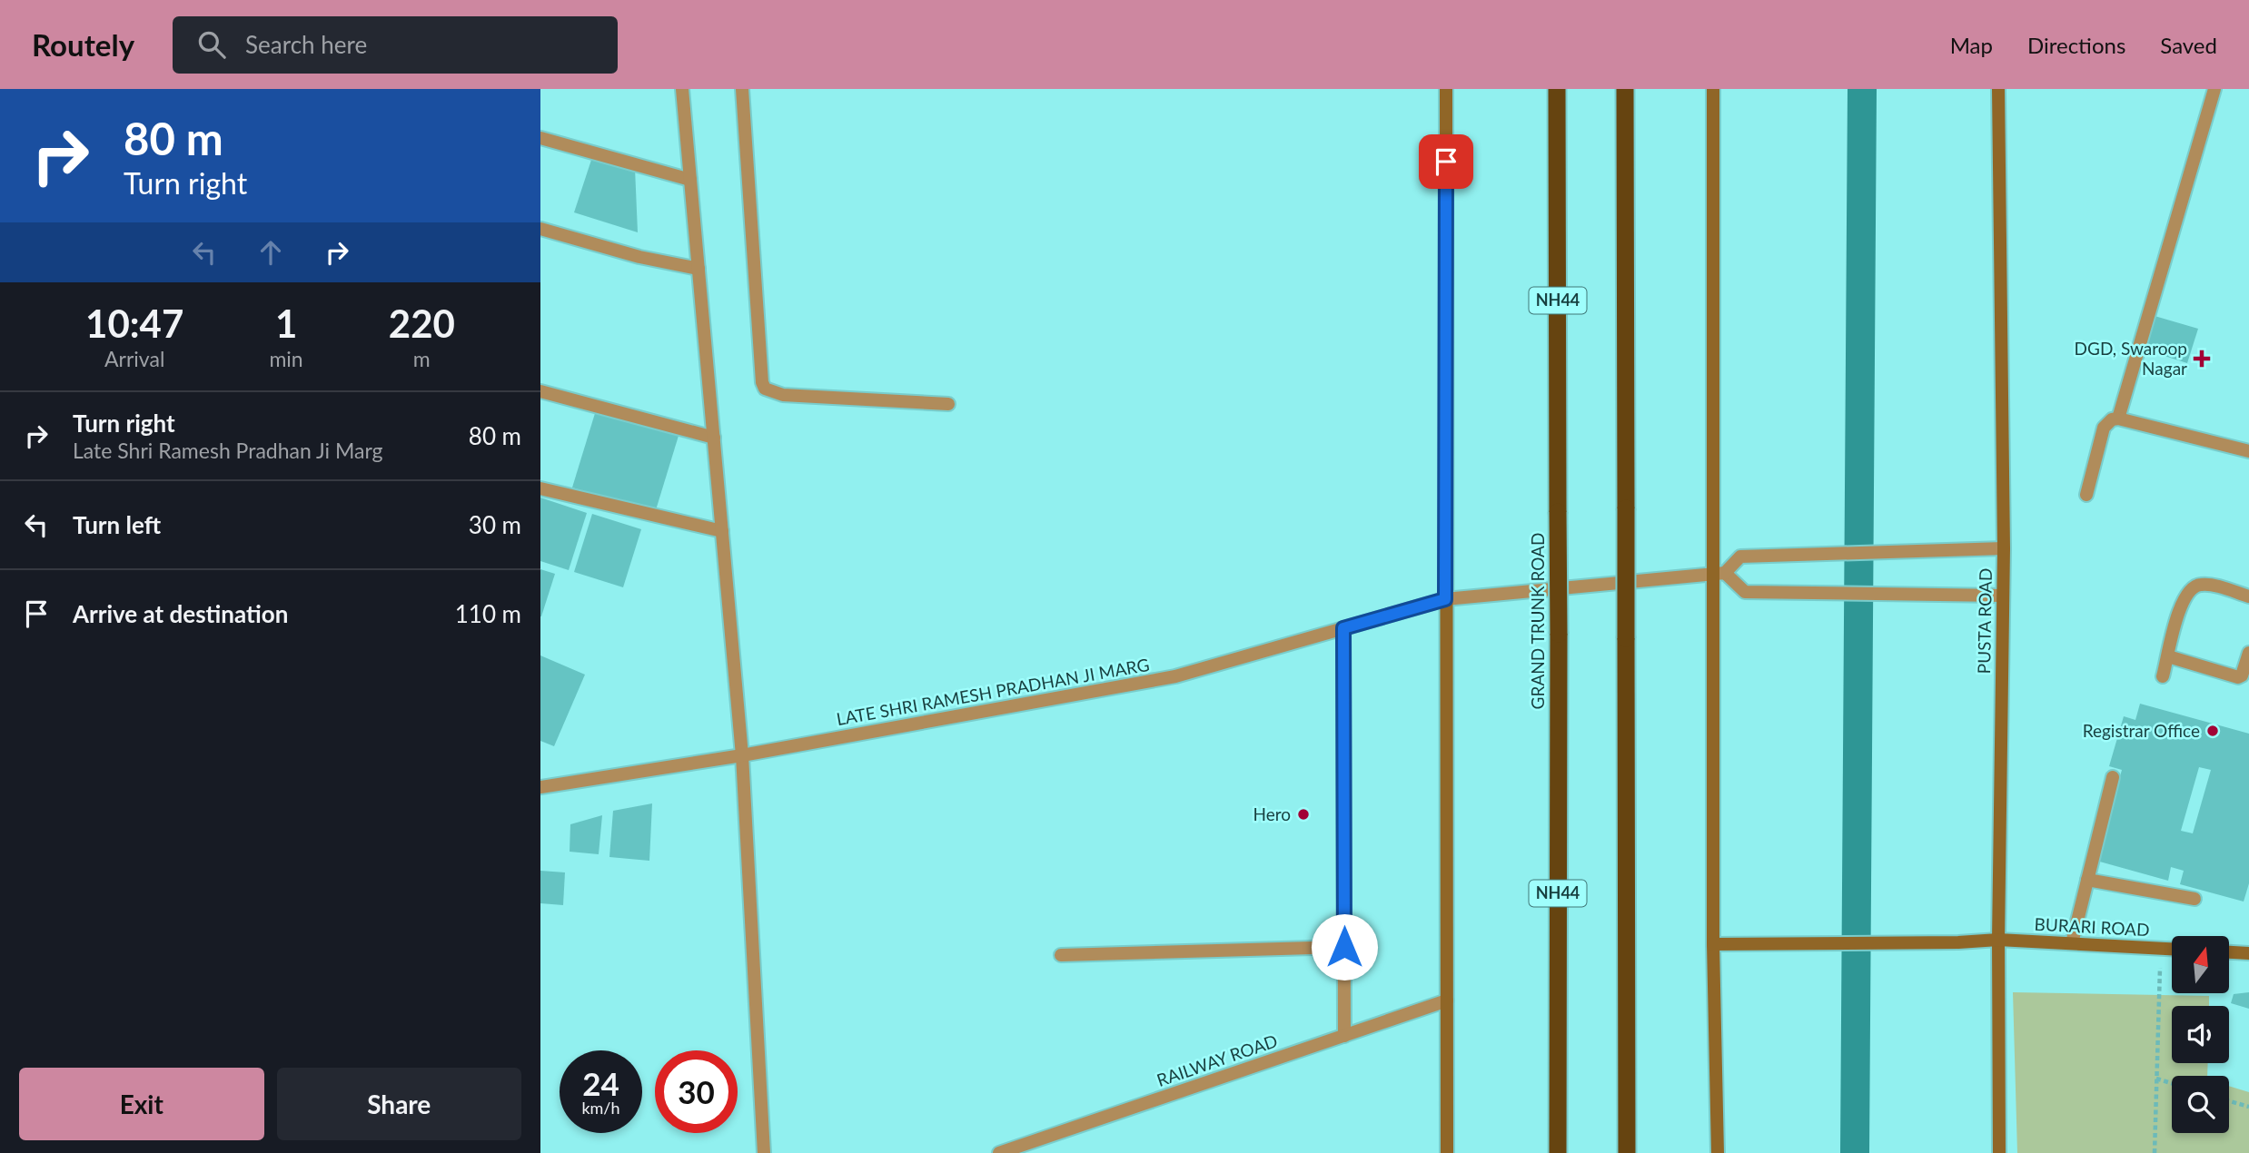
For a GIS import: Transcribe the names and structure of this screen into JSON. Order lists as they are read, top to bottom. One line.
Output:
{"streets":{"highway":["NH44","GRAND TRUNK ROAD"],"main road":["PUSTA ROAD","BURARI ROAD"],"street":["LATE SHRI RAMESH PRADHAN JI MARG","RAILWAY ROAD"]},"crossings":[["PUSTA ROAD","BURARI ROAD"]],"places":{"health":["DGD, Swaroop Nagar"],"other":["Registrar Office","Hero"]},"north":"top","page":{"header":"Routely","search":"Search here","nav":["Map","Directions","Saved"],"turn":["80 m","Turn right"],"eta":["10:47","Arrival","1","min","220","m"],"list":[{"name":"Turn right","note":"Late Shri Ramesh Pradhan Ji Marg","value":"80 m"},{"name":"Turn left","value":"30 m"},{"name":"Arrive at destination","value":"110 m"}],"speed":"24 km/h","limit":"30","buttons":["Exit","Share"]}}
